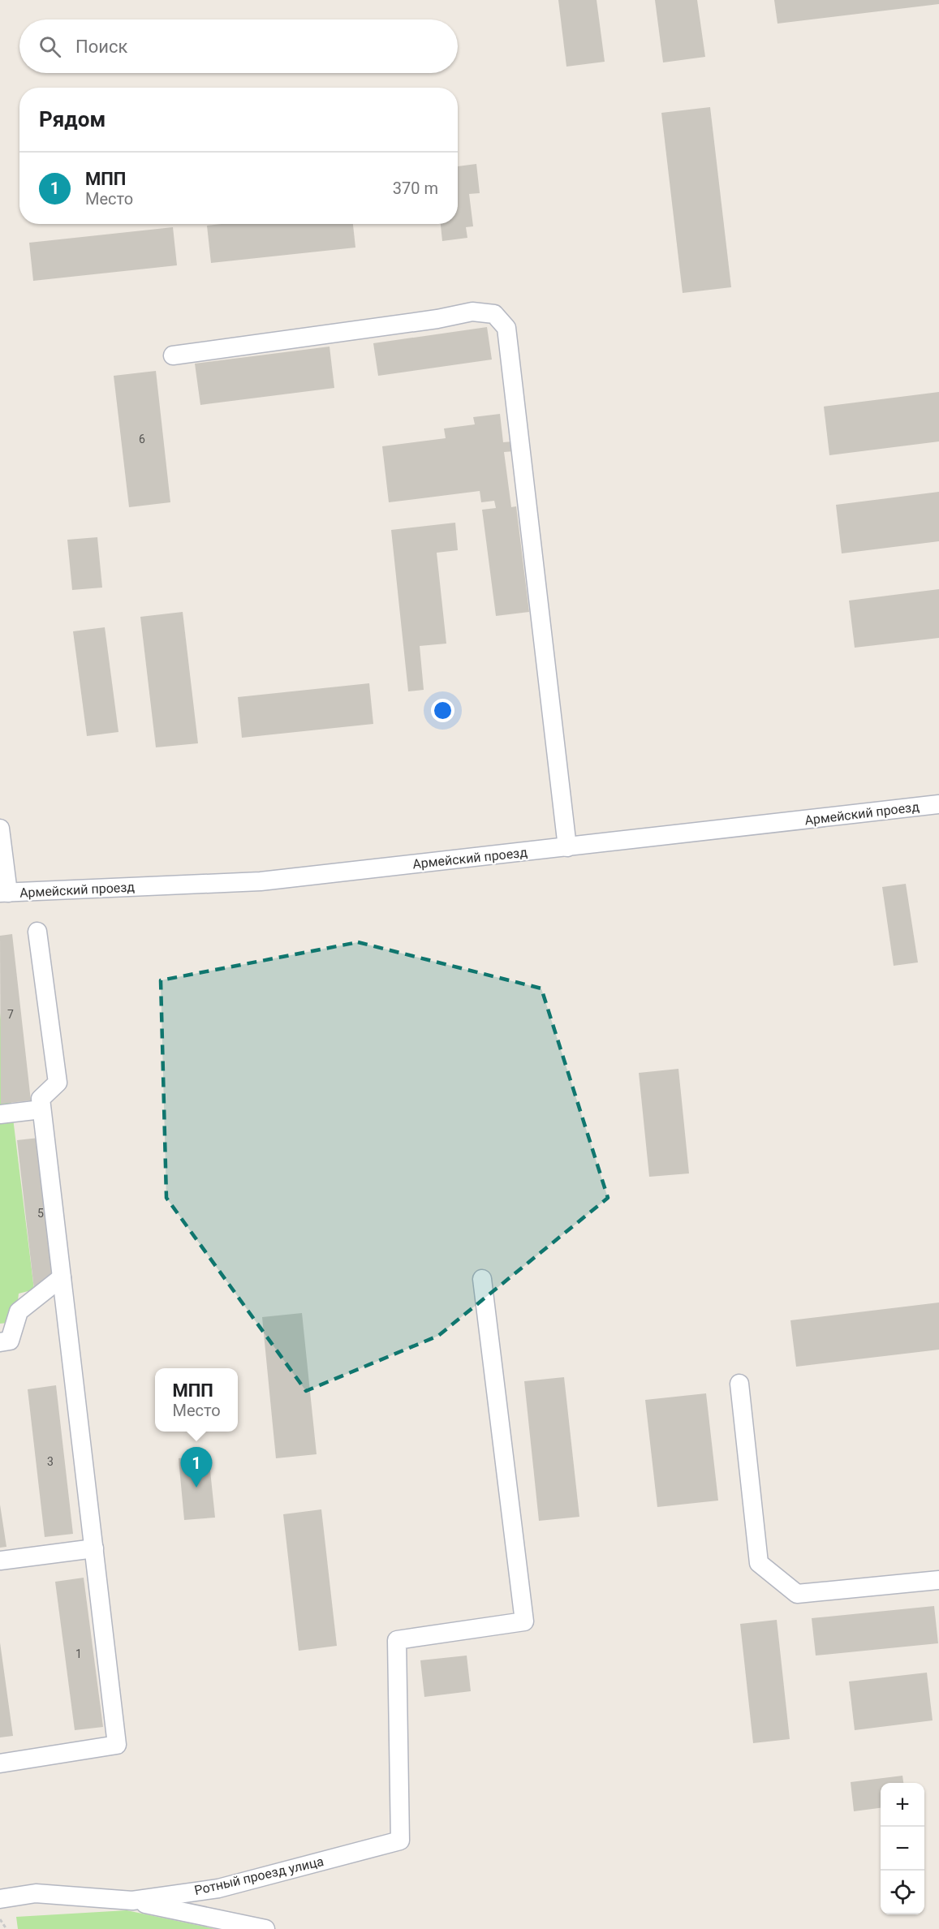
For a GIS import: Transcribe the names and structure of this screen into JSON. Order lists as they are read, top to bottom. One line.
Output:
{"streets":{"street":["Армейский проезд","Ротный проезд улица"]},"house_numbers":["6","7","5","3","1"],"page":{"search":"Поиск","heading":"Рядом","list":[{"mark":"1","name":"МПП","note":"Место","value":"370 m"}],"popup":["МПП","Место"],"pins":"1","map_buttons":["+","−"]}}
